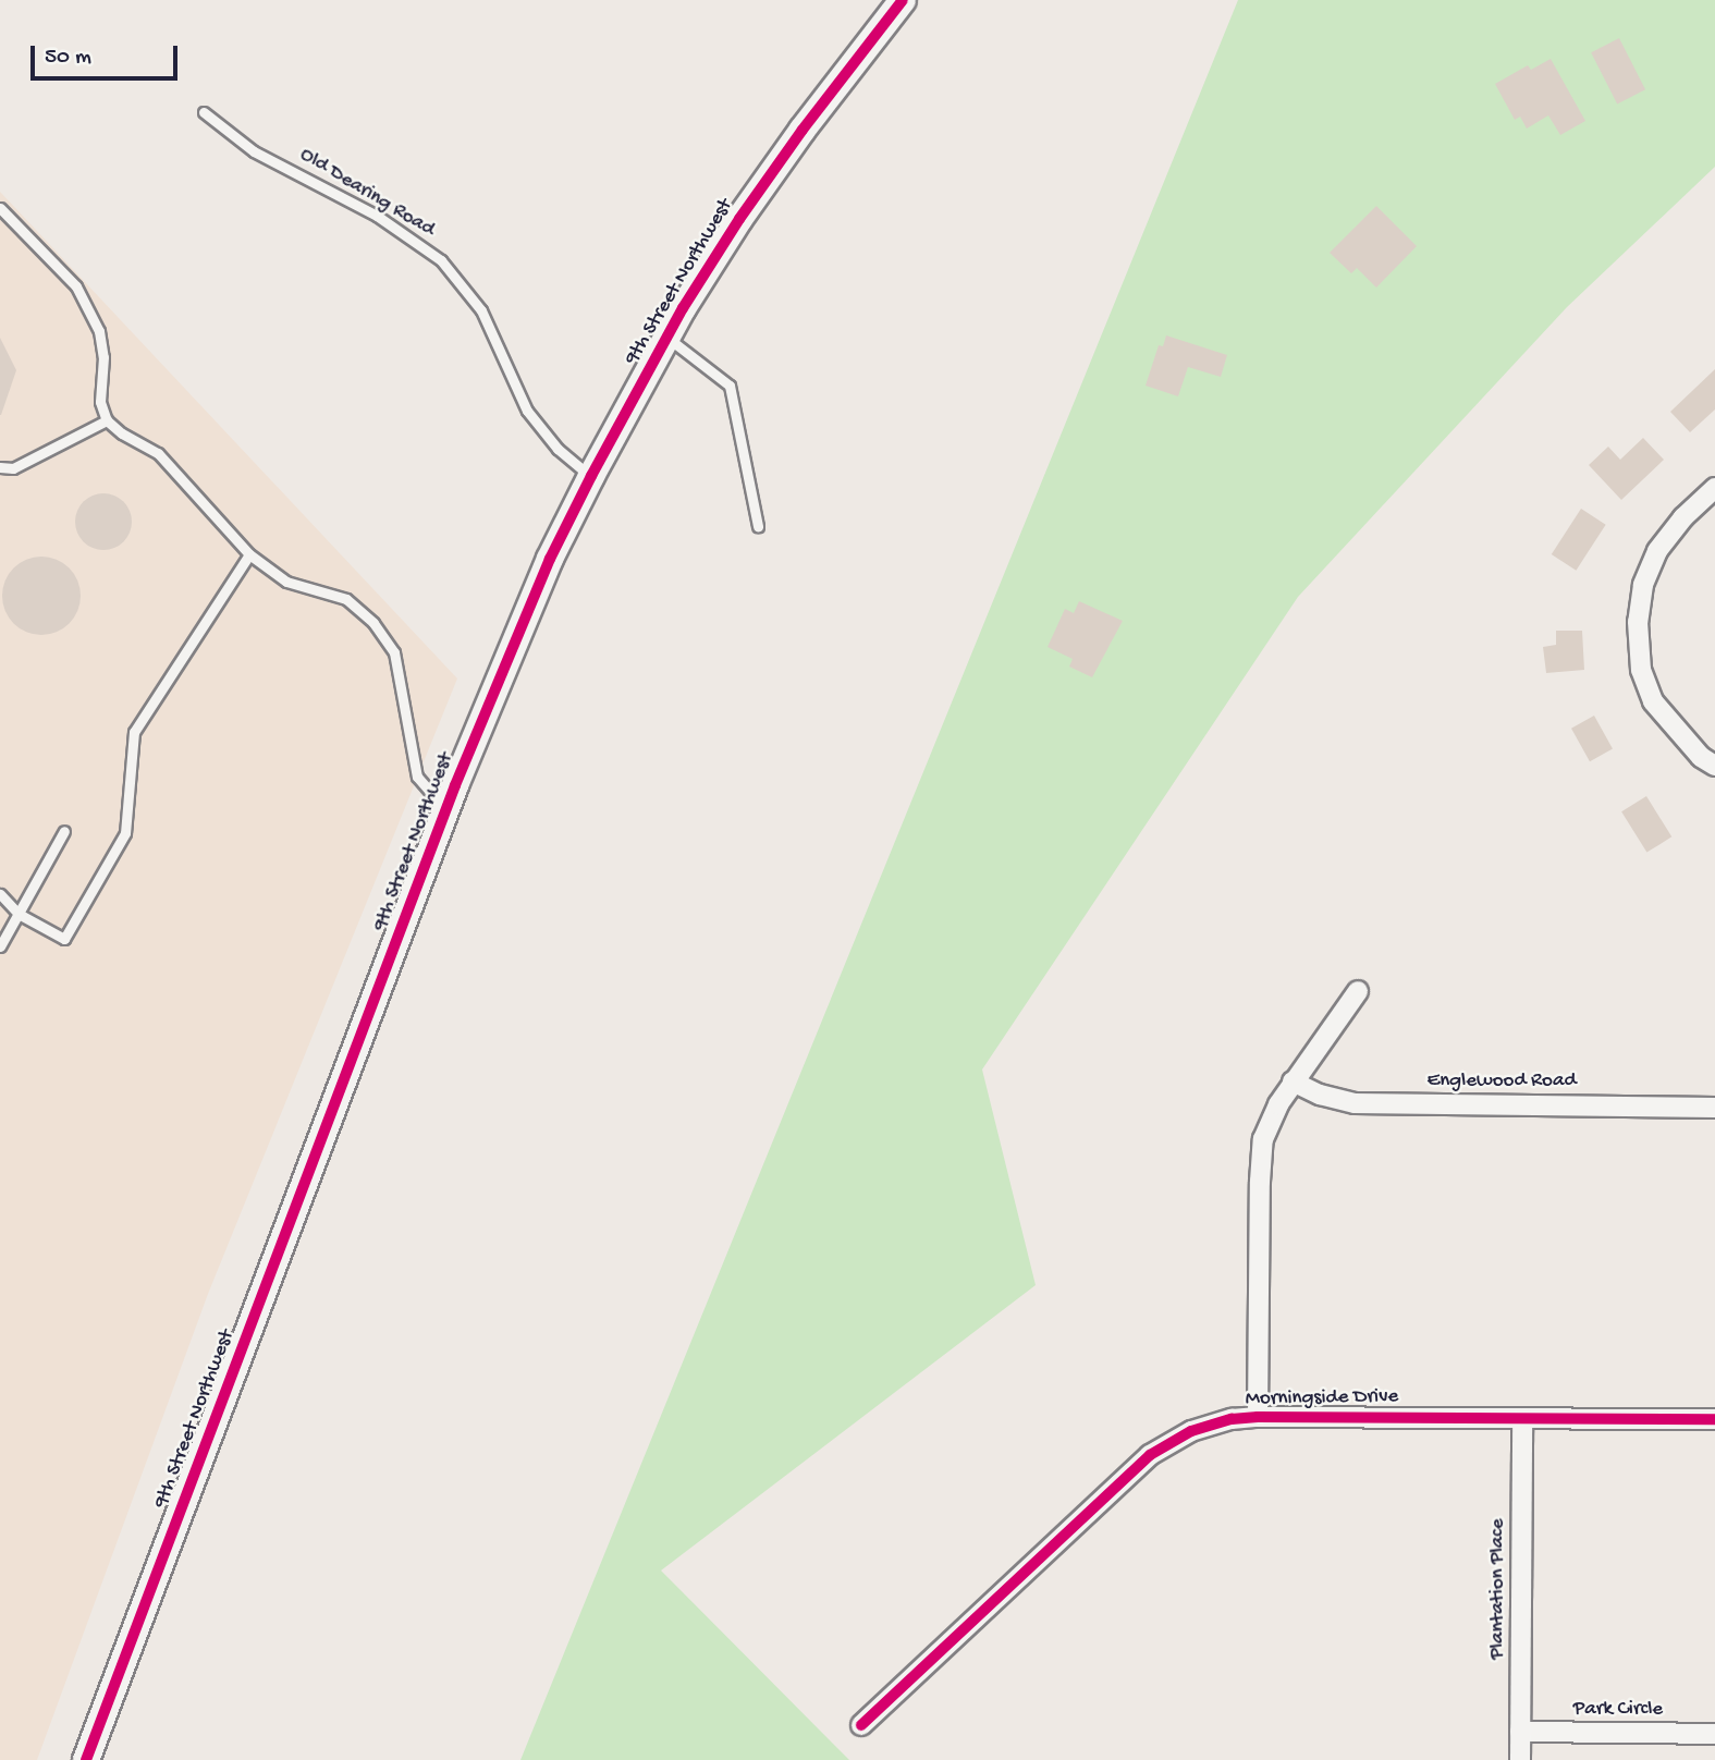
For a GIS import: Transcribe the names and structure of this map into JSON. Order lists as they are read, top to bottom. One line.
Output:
{"streets":{"street":["9th Street Northwest","Englewood Road","Morningside Drive","Plantation Place","Park Circle"],"lane":["Old Dearing Road"]},"crossings":[["Old Dearing Road","9th Street Northwest"],["Morningside Drive","Plantation Place"],["Plantation Place","Park Circle"]],"scale_bar":"50 m"}
